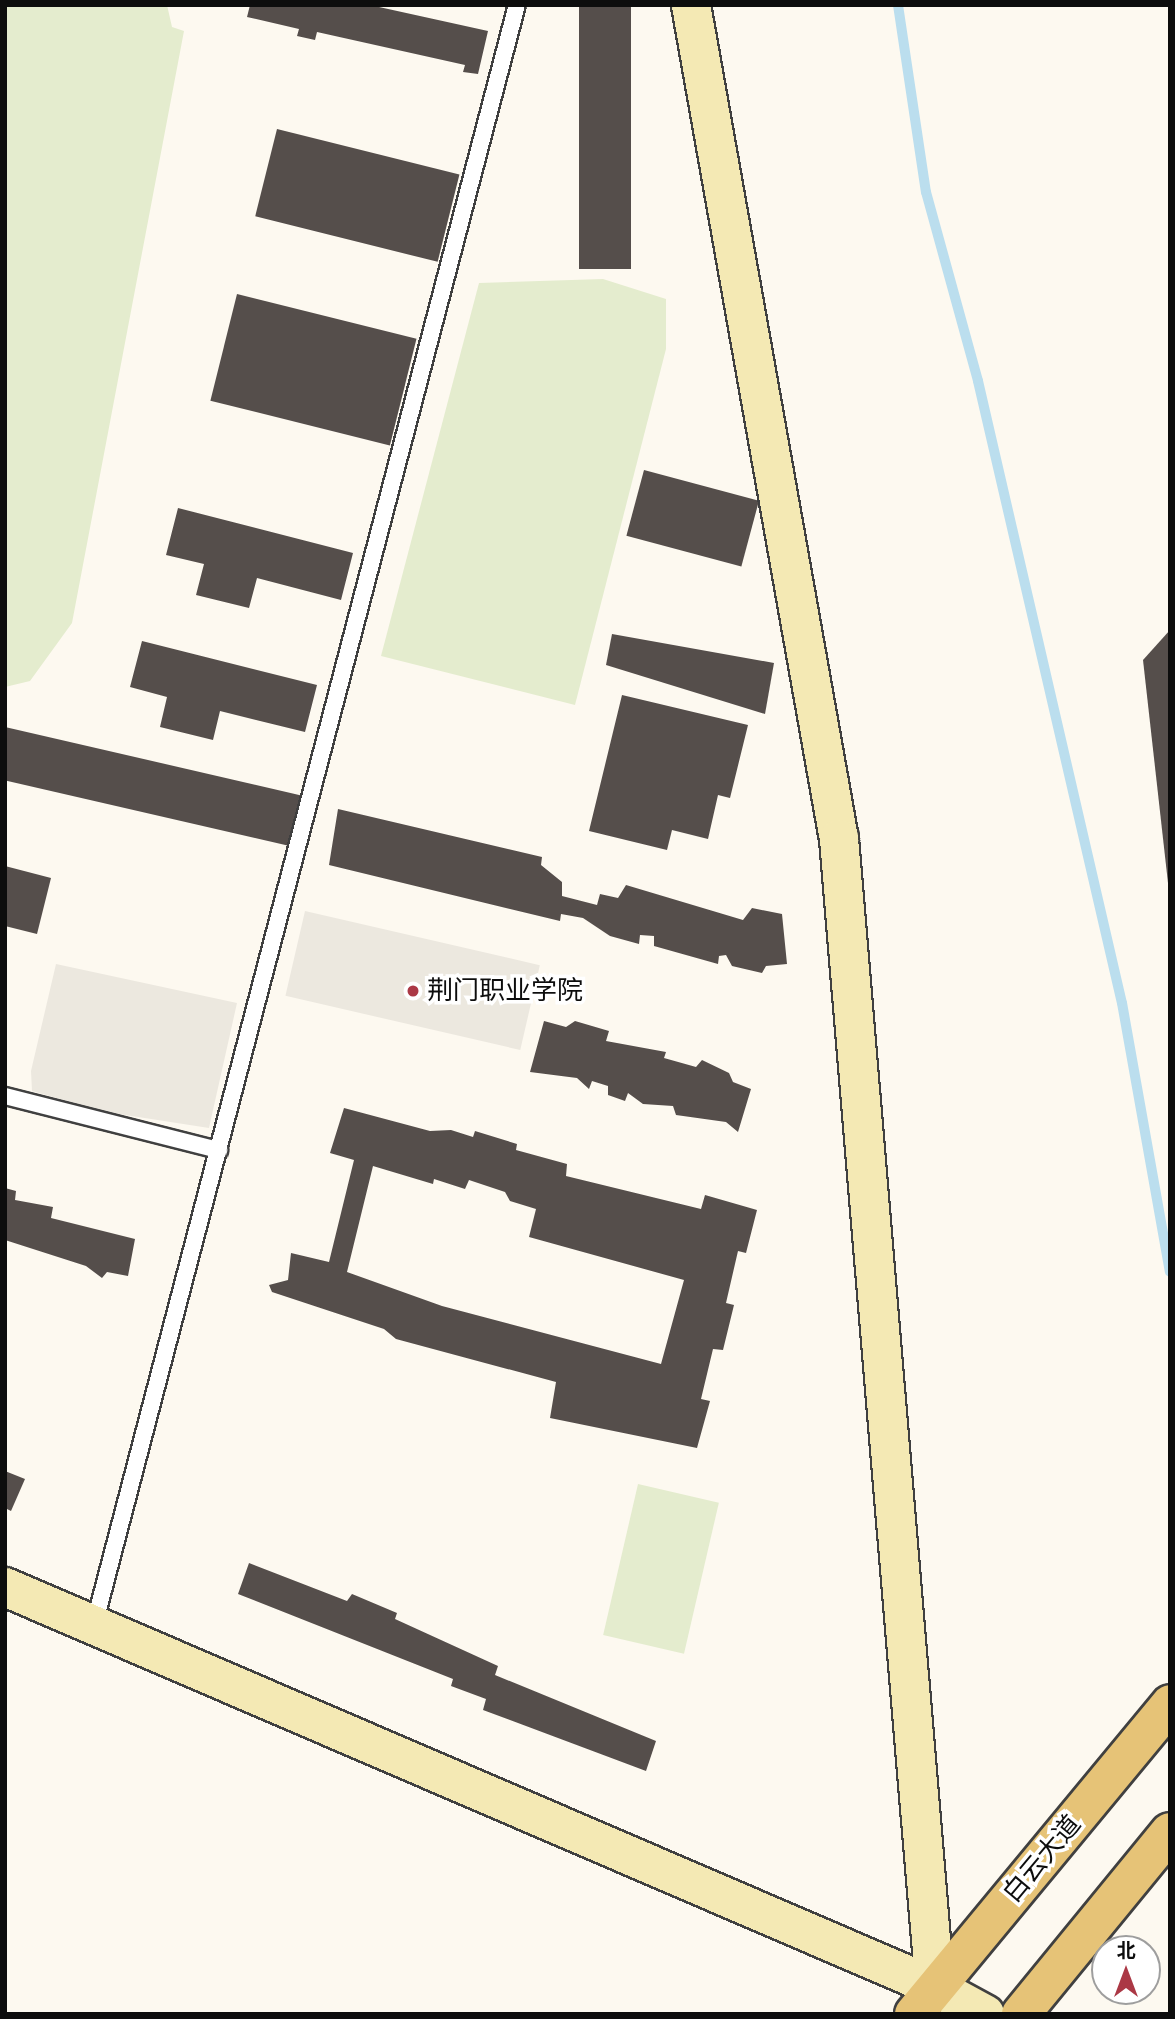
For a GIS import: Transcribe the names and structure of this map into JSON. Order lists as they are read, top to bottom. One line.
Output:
{"streets":{"main road":["白云大道"]},"places":["荆门职业学院"],"north":"top"}
